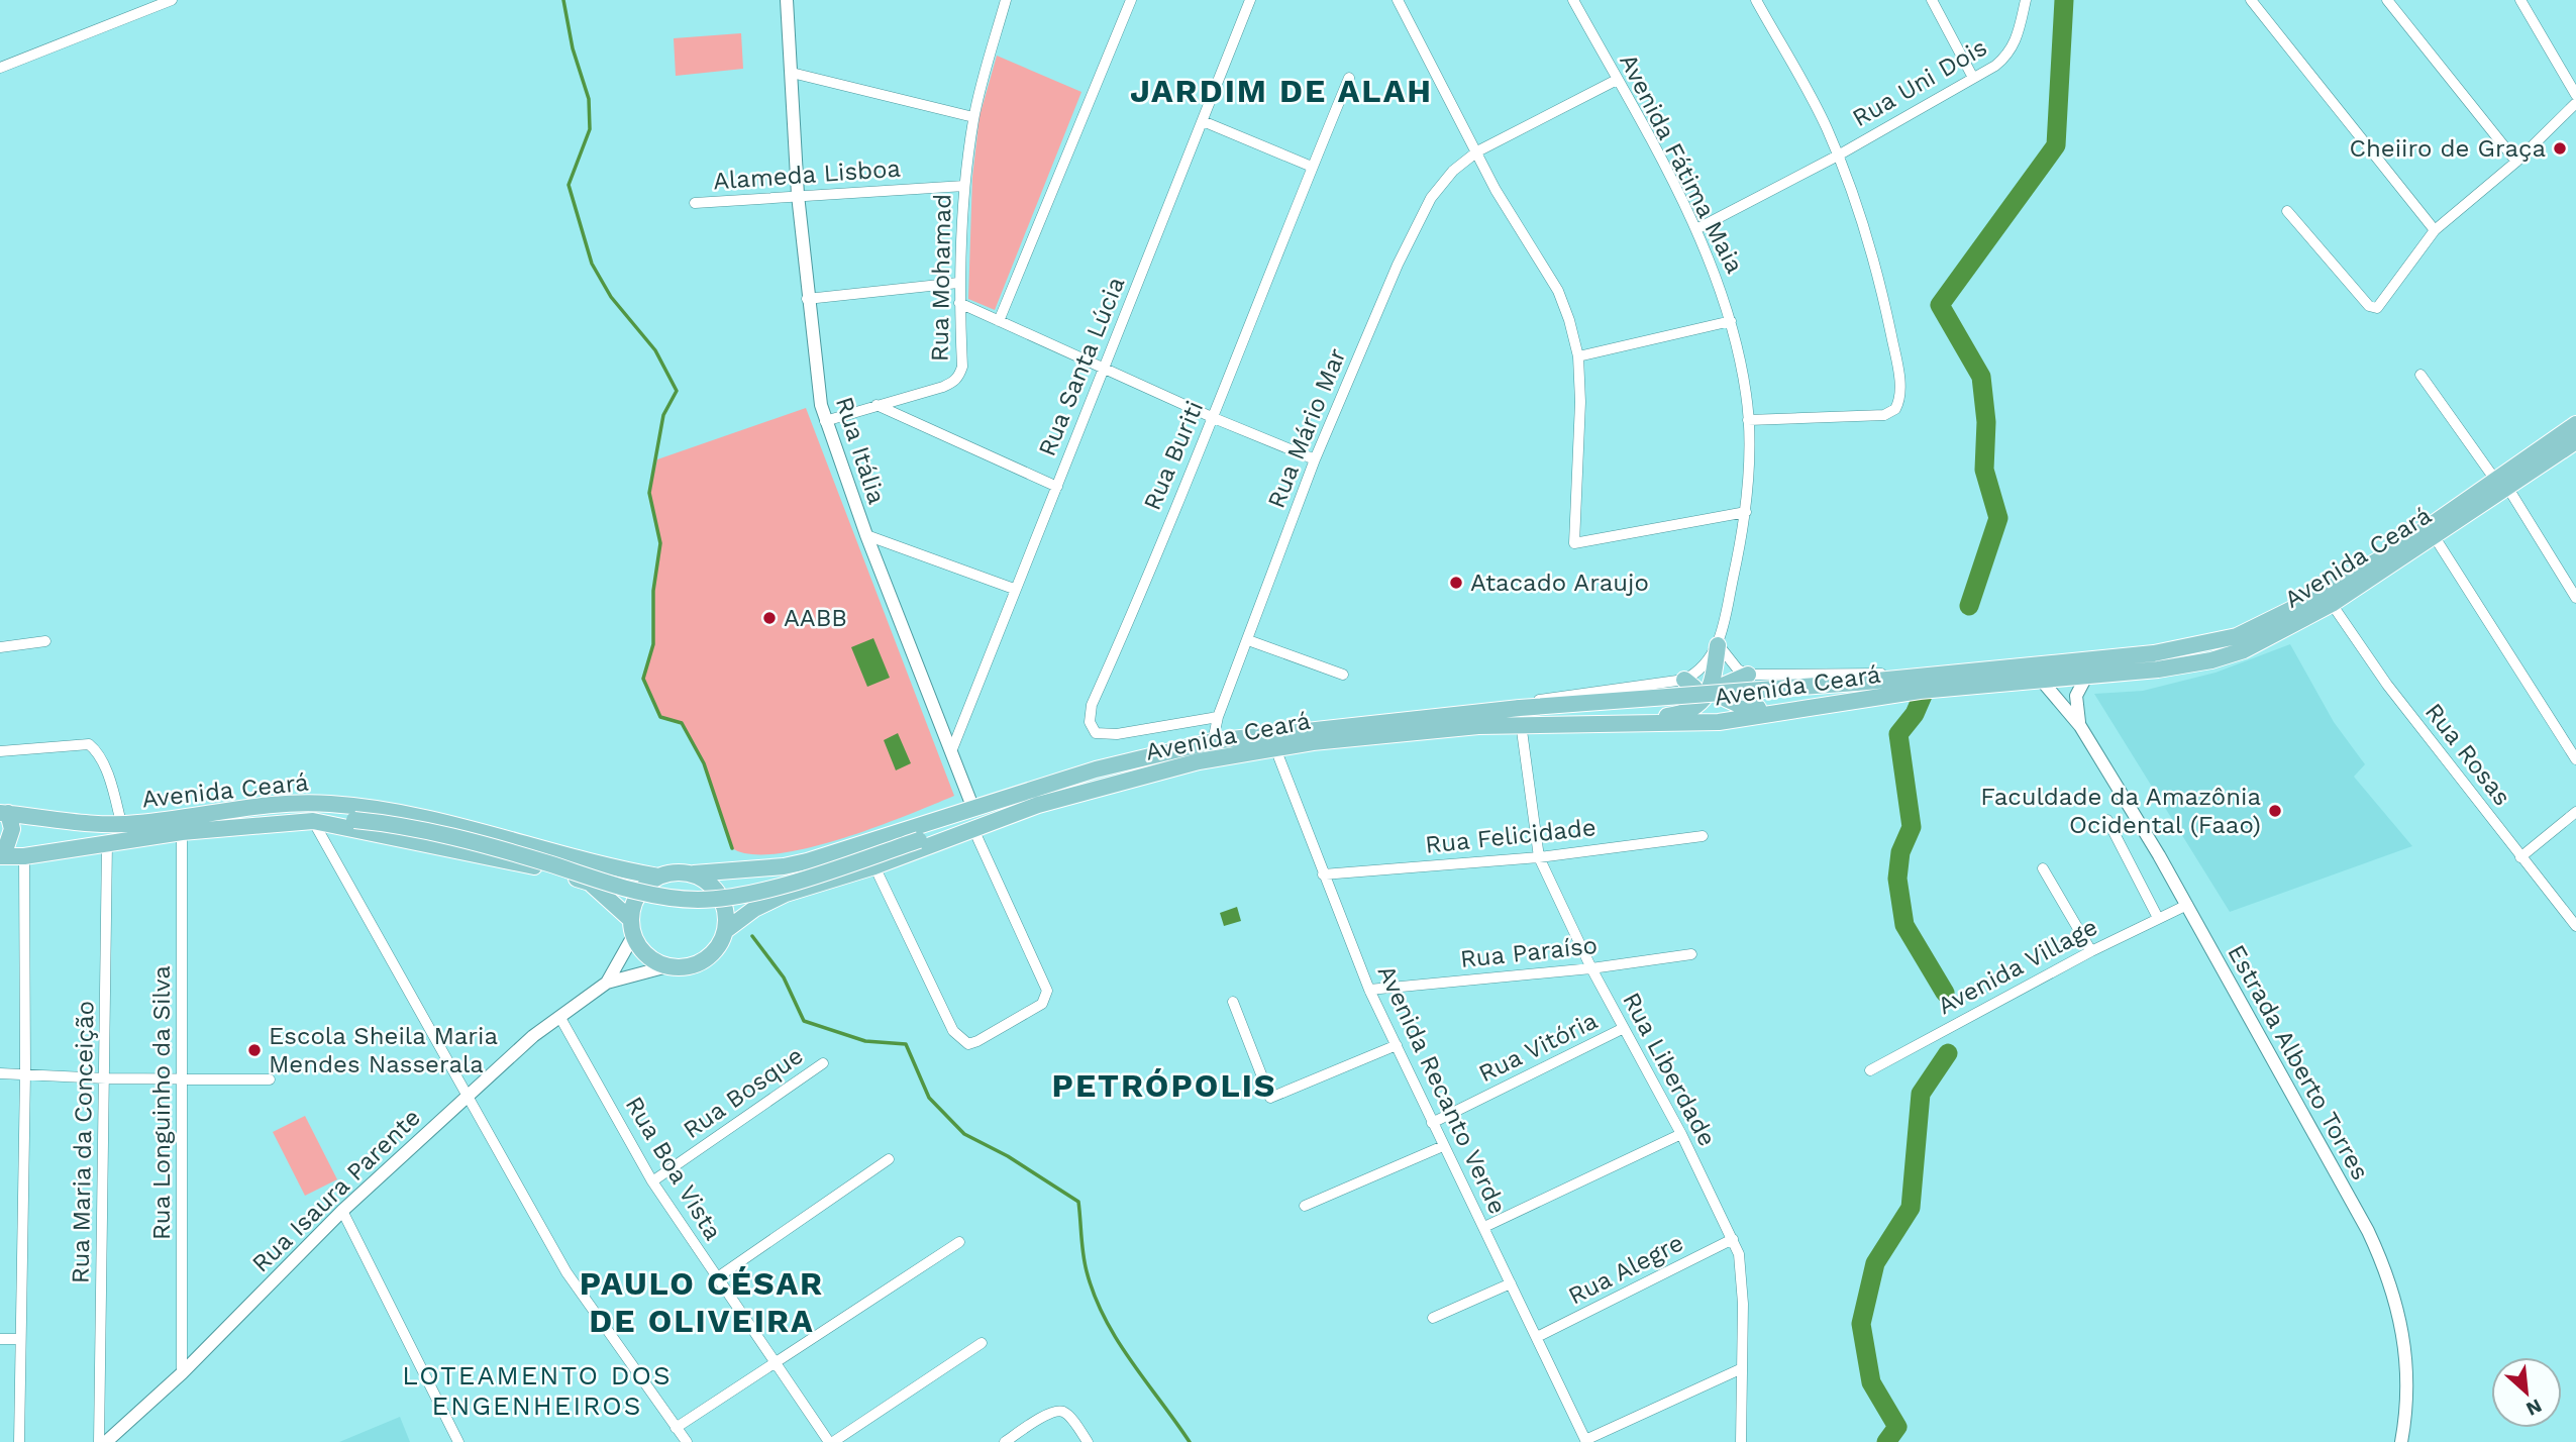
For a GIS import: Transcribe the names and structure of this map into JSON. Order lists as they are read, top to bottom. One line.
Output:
{"streets":{"main road":["Avenida Ceará"],"street":["Rua Uni Dois","Avenida Fátima Maia","Alameda Lisboa","Rua Mohamad","Rua Santa Lúcia","Rua Mário Mar","Rua Itália","Rua Buriti","Rua Rosas","Rua Felicidade","Rua Paraíso","Avenida Village","Rua Vitória","Estrada Alberto Torres","Rua Liberdade","Avenida Recanto Verde","Rua Bosque","Rua Longuinho da Silva","Rua Maria da Conceição","Rua Boa Vista","Rua Isaura Parente","Rua Alegre"]},"crossings":[["Rua Uni Dois","Avenida Fátima Maia"],["Avenida Fátima Maia","Avenida Ceará"],["Alameda Lisboa","Rua Mohamad"],["Alameda Lisboa","Rua Itália"],["Rua Mohamad","Rua Itália"],["Rua Santa Lúcia","Rua Itália"],["Rua Mário Mar","Rua Buriti"],["Rua Mário Mar","Avenida Ceará"],["Rua Itália","Avenida Ceará"],["Avenida Ceará","Rua Rosas"],["Avenida Ceará","Estrada Alberto Torres"],["Avenida Ceará","Rua Liberdade"],["Avenida Ceará","Avenida Recanto Verde"],["Avenida Ceará","Rua Longuinho da Silva"],["Avenida Ceará","Rua Maria da Conceição"],["Avenida Ceará","Rua Isaura Parente"],["Rua Felicidade","Rua Liberdade"],["Rua Felicidade","Avenida Recanto Verde"],["Rua Paraíso","Rua Liberdade"],["Rua Paraíso","Avenida Recanto Verde"],["Avenida Village","Estrada Alberto Torres"],["Rua Vitória","Rua Liberdade"],["Rua Vitória","Avenida Recanto Verde"],["Rua Liberdade","Rua Alegre"],["Avenida Recanto Verde","Rua Alegre"],["Rua Bosque","Rua Boa Vista"],["Rua Longuinho da Silva","Rua Isaura Parente"],["Rua Boa Vista","Rua Isaura Parente"]],"districts":["JARDIM DE ALAH","PETRÓPOLIS","PAULO CÉSAR DE OLIVEIRA","LOTEAMENTO DOS ENGENHEIROS"],"places":["Cheiiro de Graça","Atacado Araujo","AABB","Faculdade da Amazônia Ocidental (Faao)","Escola Sheila Maria Mendes Nasserala"],"north":"bottom right"}
